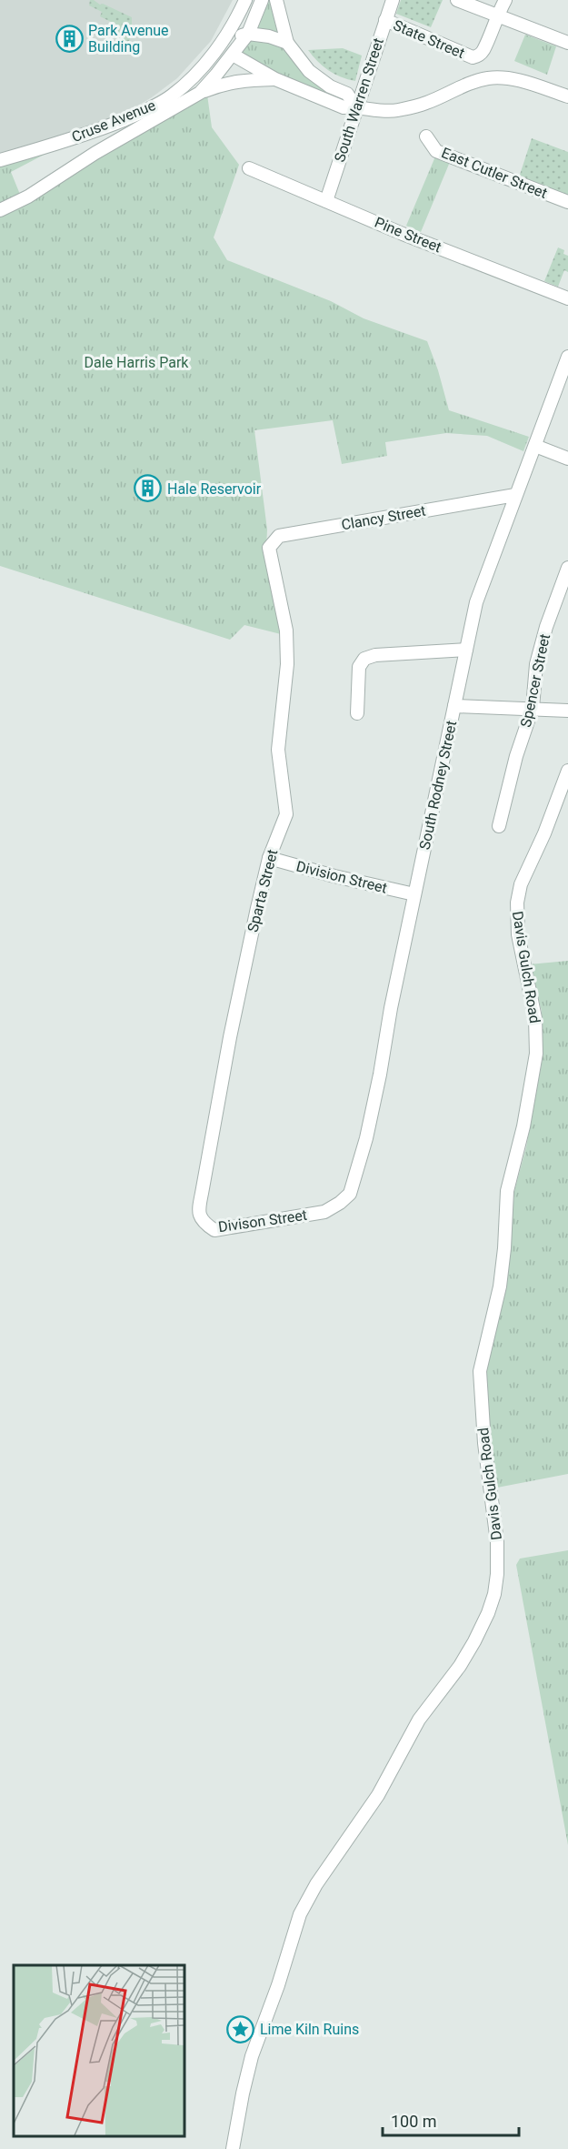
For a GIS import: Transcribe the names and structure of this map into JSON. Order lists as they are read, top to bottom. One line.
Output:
{"streets":{"street":["State Street","South Warren Street","Cruse Avenue","East Cutler Street","Pine Street","Clancy Street","Spencer Street","South Rodney Street","Division Street","Sparta Street","Davis Gulch Road","Divison Street"]},"crossings":[["State Street","South Warren Street"],["South Warren Street","Pine Street"],["Clancy Street","South Rodney Street"],["Clancy Street","Sparta Street"],["South Rodney Street","Division Street"],["South Rodney Street","Divison Street"],["Division Street","Sparta Street"],["Sparta Street","Divison Street"]],"parks":["Dale Harris Park"],"places":{"building":["Park Avenue Building","Hale Reservoir"],"place":["Lime Kiln Ruins"]},"scale_bar":"100 m"}
